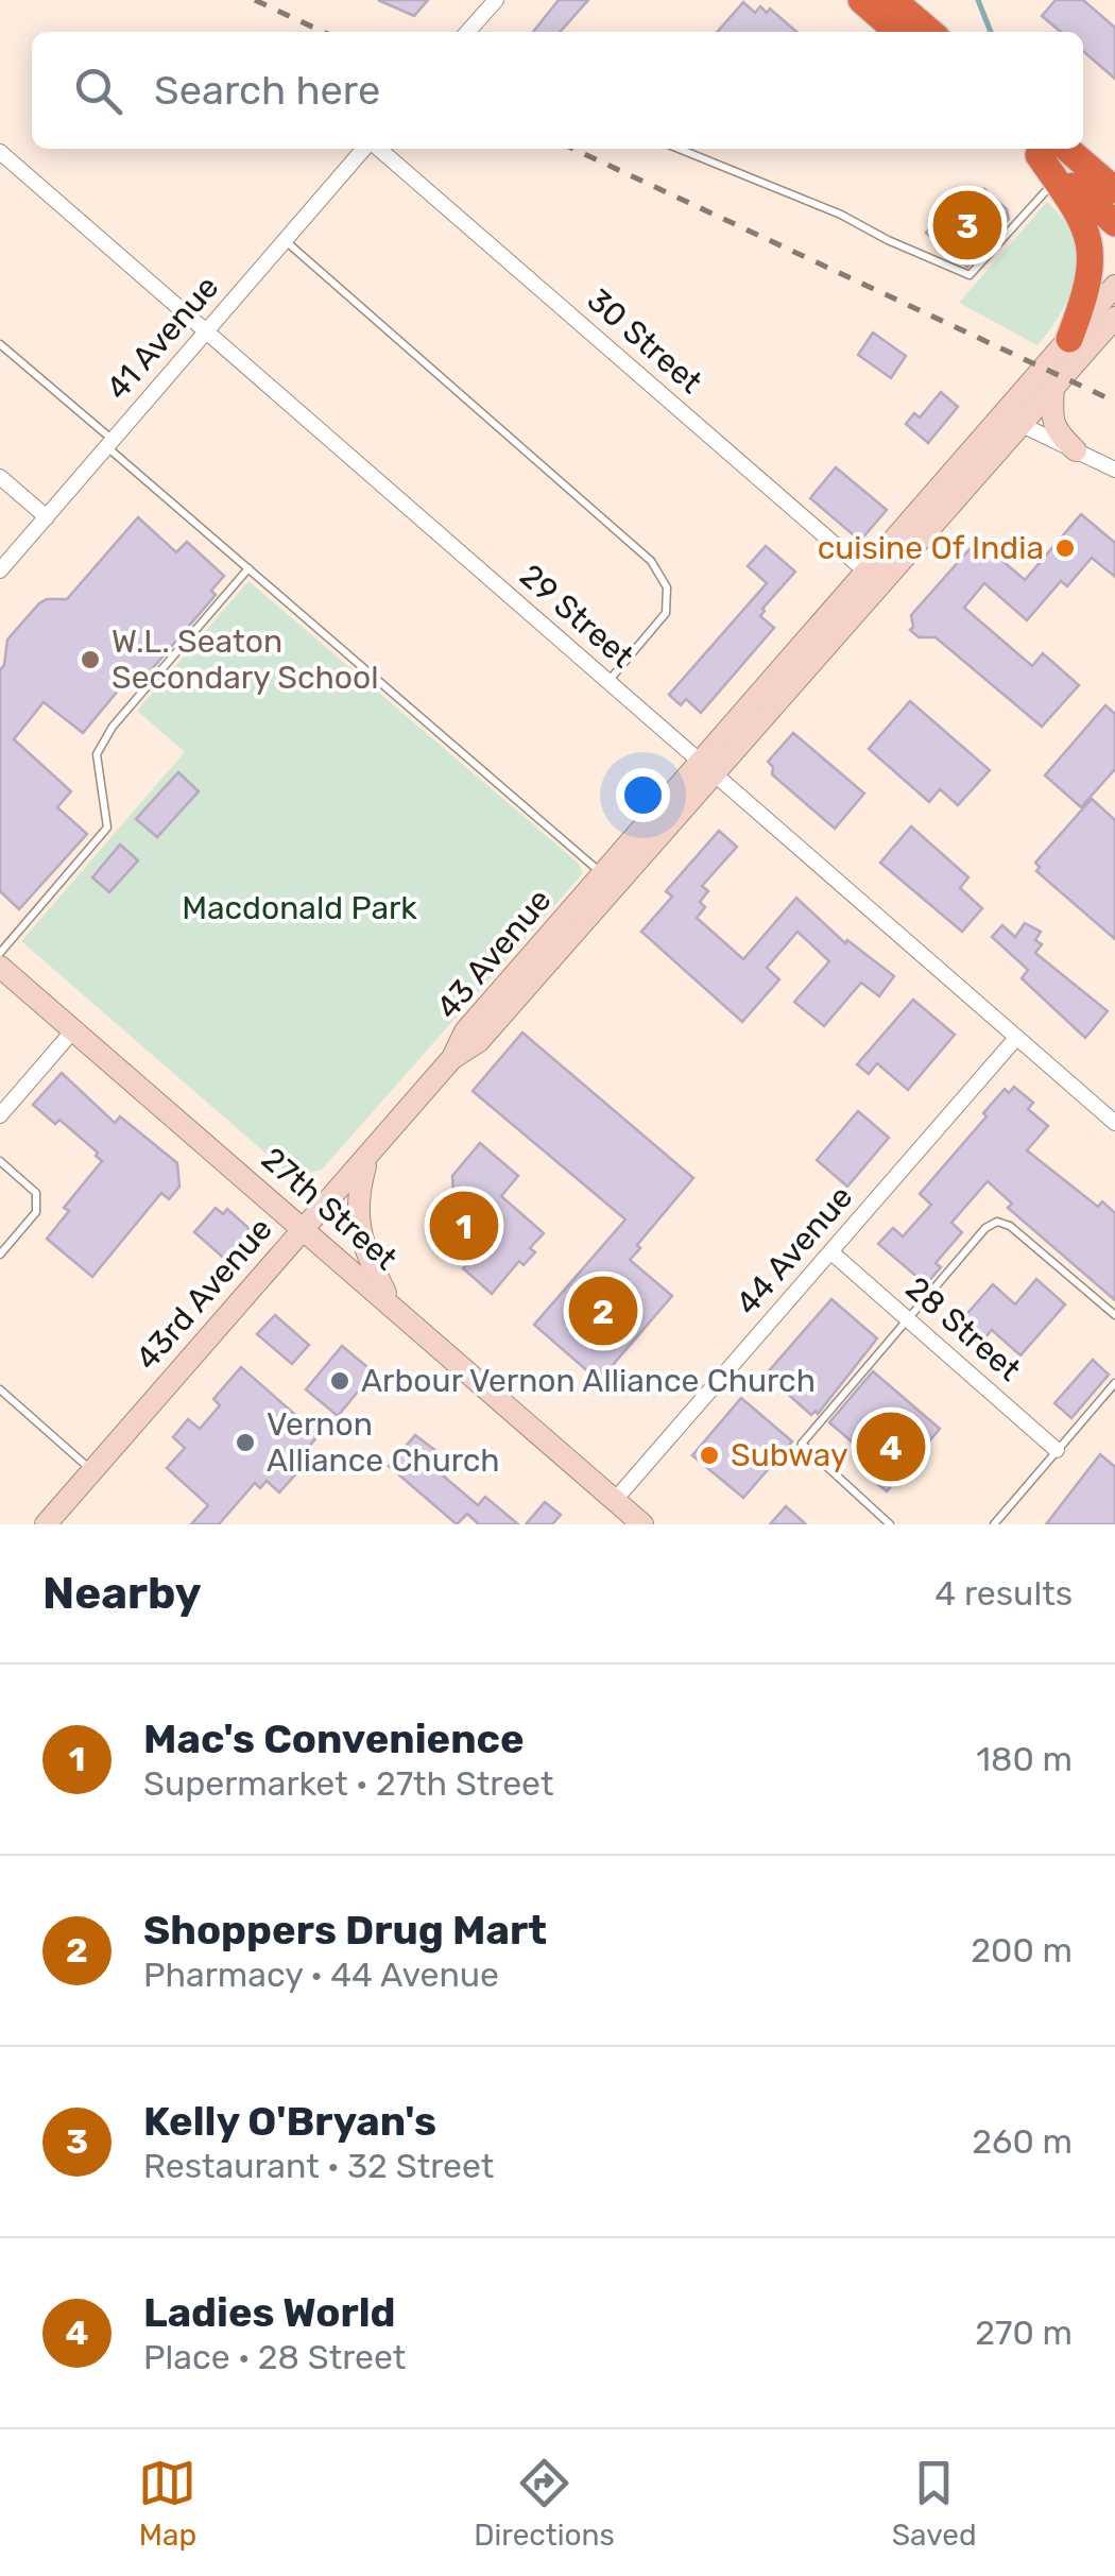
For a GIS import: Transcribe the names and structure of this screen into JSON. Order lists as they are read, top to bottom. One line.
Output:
{"streets":{"street":["41 Avenue","30 Street","29 Street","43 Avenue","27th Street","44 Avenue","43rd Avenue","28 Street"]},"crossings":[["41 Avenue","29 Street"],["30 Street","43 Avenue"],["29 Street","43 Avenue"],["29 Street","44 Avenue"],["43 Avenue","43rd Avenue"],["27th Street","44 Avenue"],["27th Street","43rd Avenue"],["44 Avenue","28 Street"]],"parks":["Macdonald Park"],"places":["cuisine Of India","W.L. Seaton Secondary School","Arbour Vernon Alliance Church","Vernon Alliance Church","Subway"],"page":{"search":"Search here","pins":["3","1","2","4"],"heading":["Nearby","4 results"],"list":[{"mark":"1","name":"Mac's Convenience","note":"Supermarket · 27th Street","value":"180 m"},{"mark":"2","name":"Shoppers Drug Mart","note":"Pharmacy · 44 Avenue","value":"200 m"},{"mark":"3","name":"Kelly O'Bryan's","note":"Restaurant · 32 Street","value":"260 m"},{"mark":"4","name":"Ladies World","note":"Place · 28 Street","value":"270 m"}],"nav":["Map","Directions","Saved"]}}
